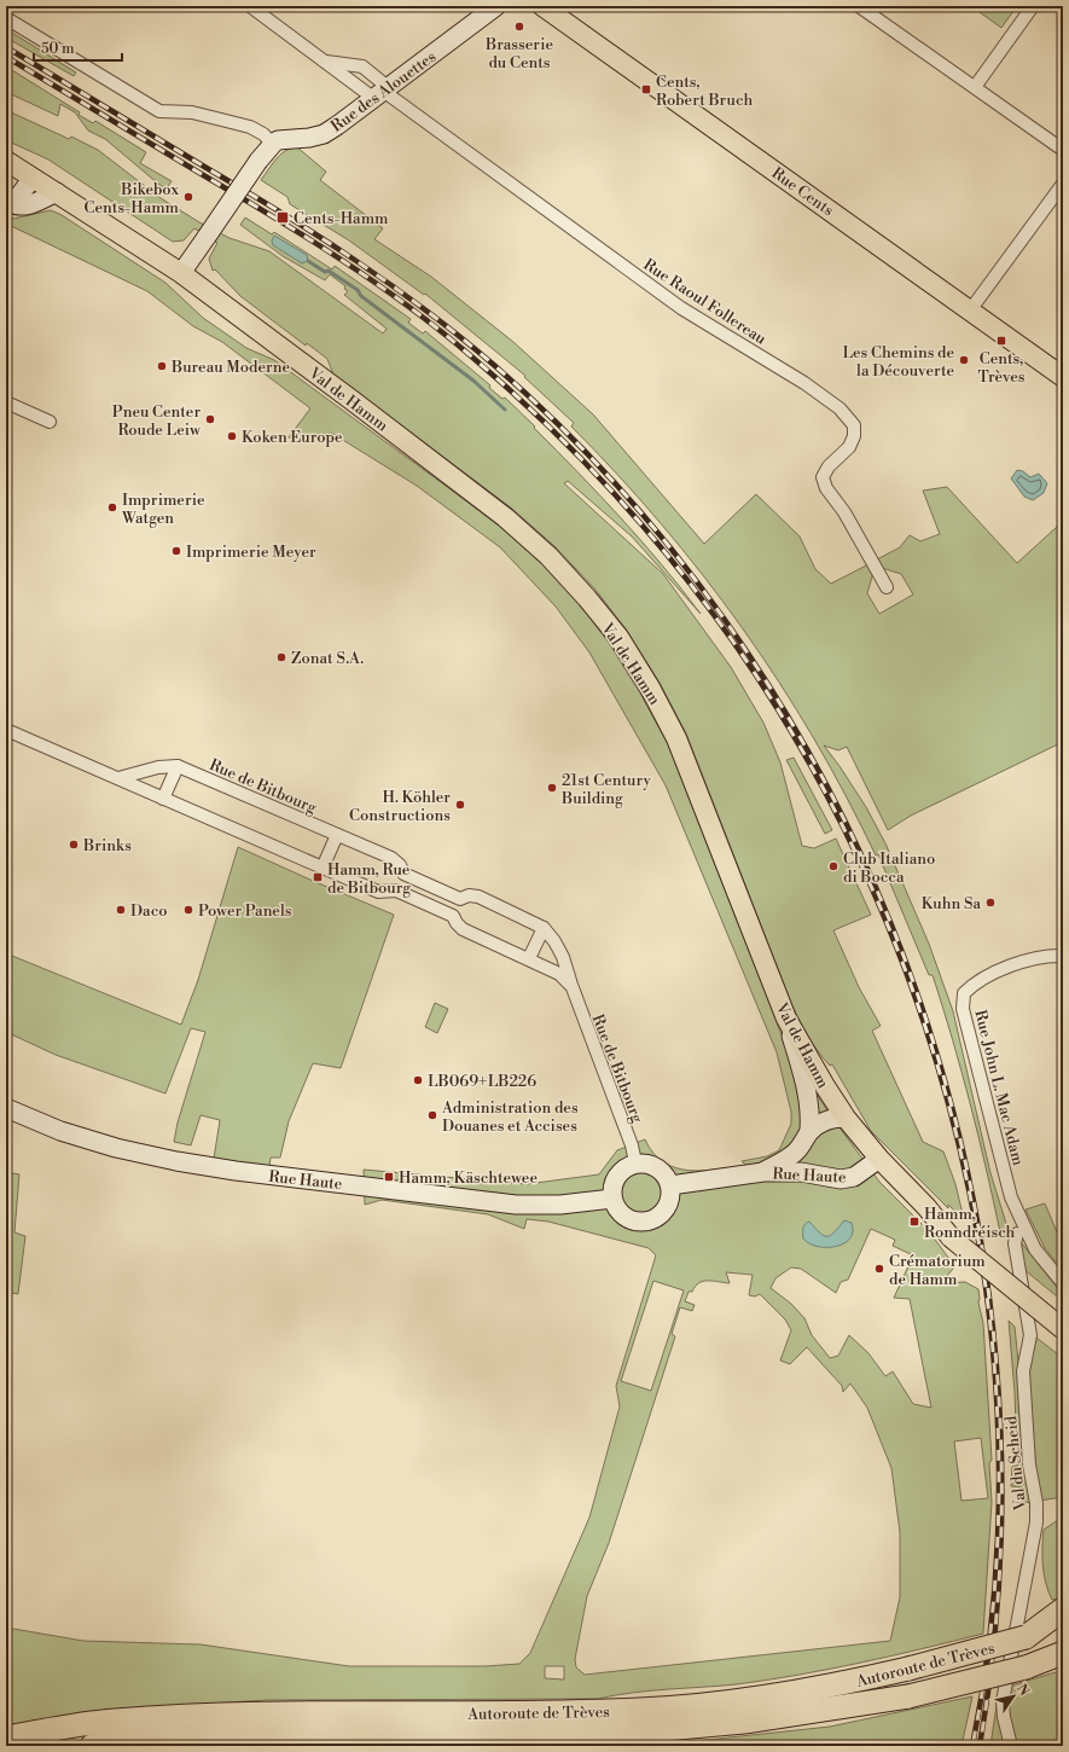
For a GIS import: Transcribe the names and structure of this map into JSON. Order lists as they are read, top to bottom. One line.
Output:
{"streets":{"highway":["Autoroute de Trèves"],"main road":["Rue des Alouettes","Rue Cents","Val de Hamm","Rue Haute"],"street":["Rue Raoul Follereau","Rue de Bitbourg","Rue John L. Mac Adam","Val du Scheid"]},"crossings":[["Rue des Alouettes","Rue Raoul Follereau"],["Val de Hamm","Rue Haute"],["Rue de Bitbourg","Rue Haute"]],"places":{"other":["Brasserie du Cents","Bikebox Cents-Hamm","Les Chemins de la Découverte","Bureau Moderne","Pneu Center Roude Leiw","Koken Europe","Imprimerie Watgen","Imprimerie Meyer","Zonat S.A.","21st Century Building","H. Köhler Constructions","Brinks","Club Italiano di Bocca","Kuhn Sa","Daco","Power Panels","LB069+LB226","Administration des Douanes et Accises","Crématorium de Hamm"],"transit":["Cents, Robert Bruch","Cents-Hamm","Cents, Trèves","Hamm, Rue de Bitbourg","Hamm, Käschtewee","Hamm, Ronndréisch"]},"scale_bar":"50 m","north":"top right"}
